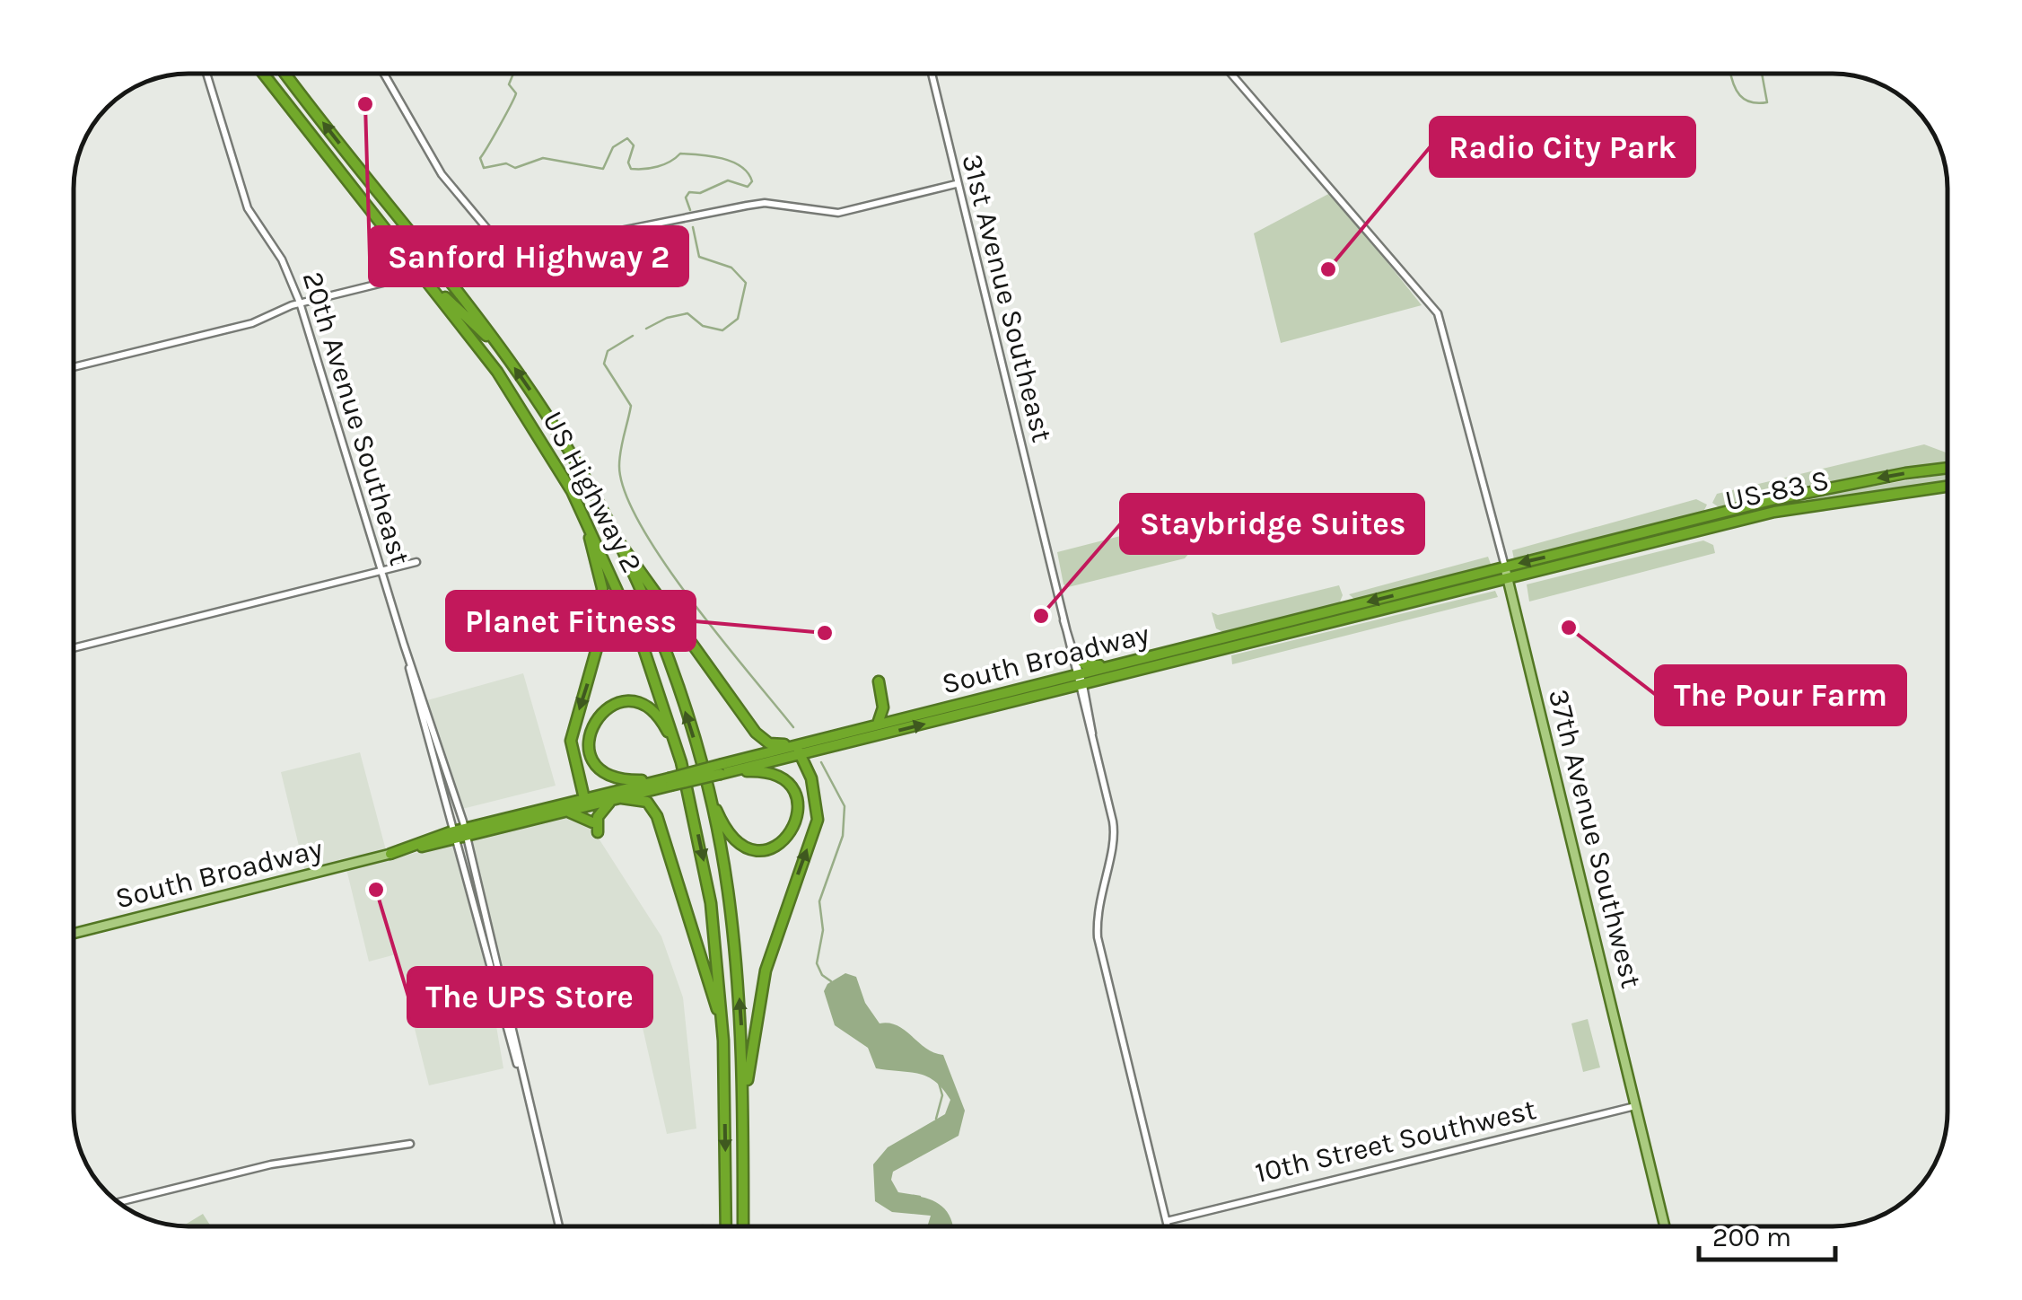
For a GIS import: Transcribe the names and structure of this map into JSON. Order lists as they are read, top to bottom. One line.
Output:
{"streets":{"highway":["US-83 S","US Highway 2","South Broadway"],"main road":["37th Avenue Southwest"],"street":["31st Avenue Southeast","20th Avenue Southeast","10th Street Southwest"]},"crossings":[["20th Avenue Southeast","South Broadway"],["US-83 S","South Broadway"],["South Broadway","37th Avenue Southwest"],["37th Avenue Southwest","10th Street Southwest"]],"places":["Sanford Highway 2","Radio City Park","Staybridge Suites","The Pour Farm","Planet Fitness","The UPS Store"],"scale_bar":"200 m"}
